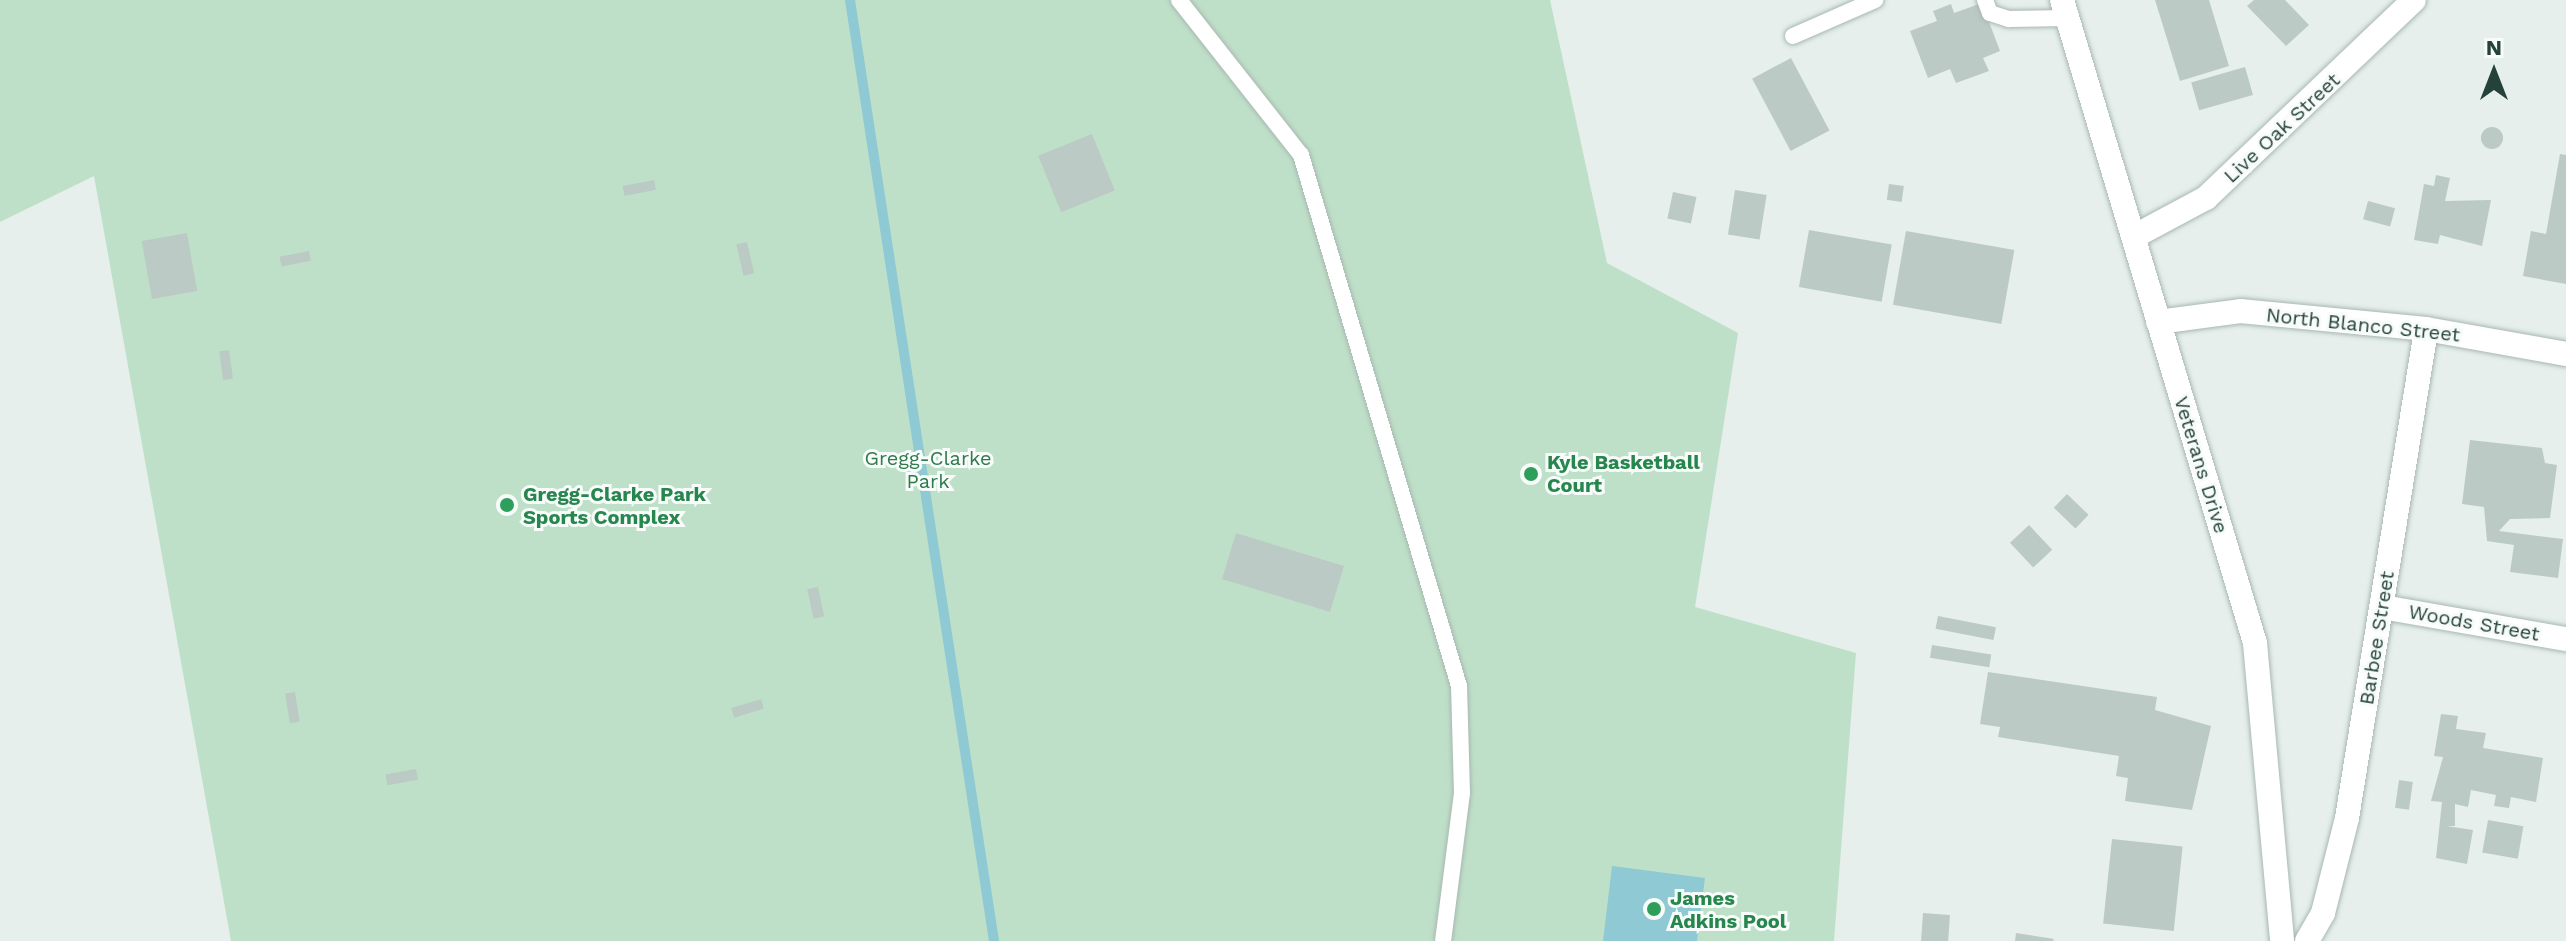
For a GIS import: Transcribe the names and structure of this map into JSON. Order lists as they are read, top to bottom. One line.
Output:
{"streets":{"street":["Live Oak Street","North Blanco Street","Veterans Drive","Woods Street","Barbee Street"]},"crossings":[["Live Oak Street","Veterans Drive"],["North Blanco Street","Veterans Drive"],["North Blanco Street","Barbee Street"],["Woods Street","Barbee Street"]],"parks":["Gregg-Clarke Park"],"places":["Kyle Basketball Court","Gregg-Clarke Park Sports Complex","James Adkins Pool"],"north":"top"}
